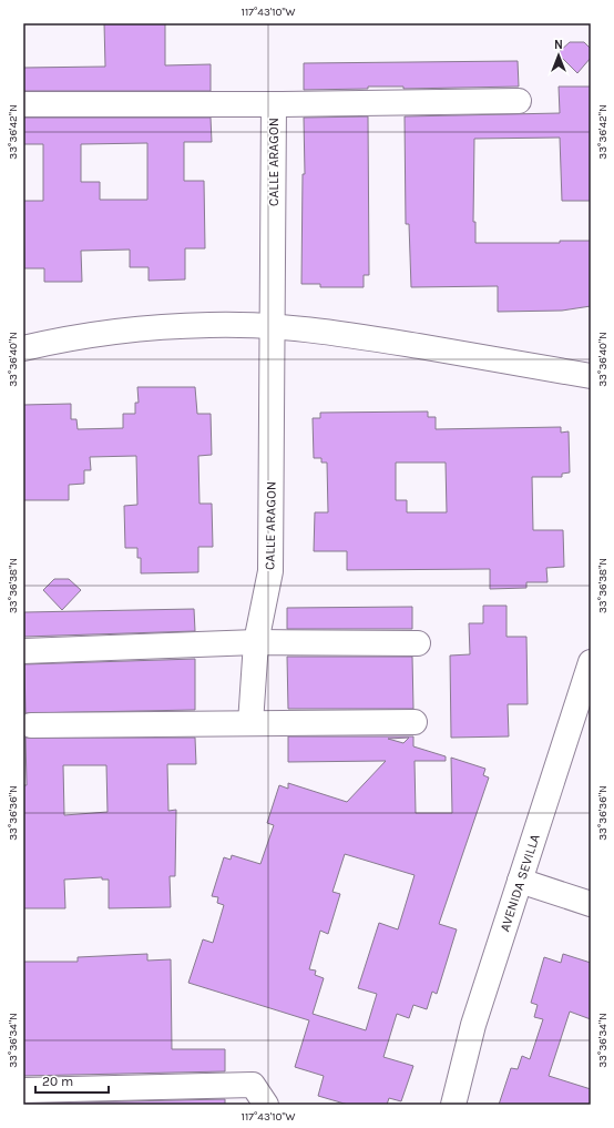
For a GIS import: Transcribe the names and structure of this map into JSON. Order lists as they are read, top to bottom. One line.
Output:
{"streets":{"street":["CALLE ARAGON","AVENIDA SEVILLA"]},"scale_bar":"20 m","north":"top","coordinates":["117°43'10\"W","33°36'42\"N","33°36'40\"N","33°36'38\"N","33°36'36\"N","33°36'34\"N"]}
